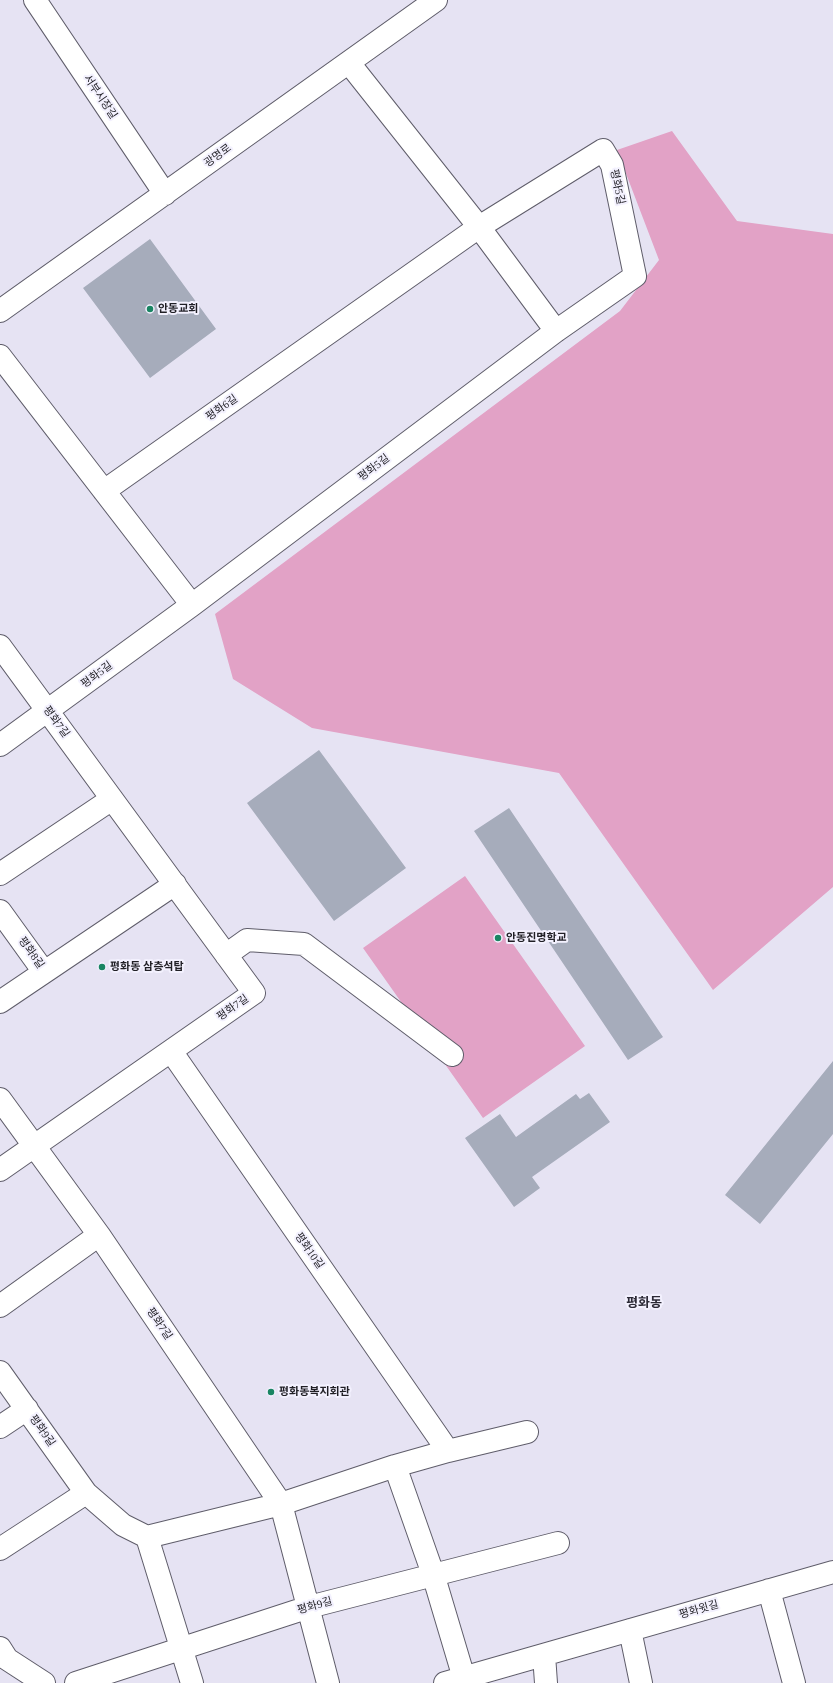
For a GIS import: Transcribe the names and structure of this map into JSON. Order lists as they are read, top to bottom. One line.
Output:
{"streets":{"street":["서부시장길","광명로","평화5길","평화6길","평화7길","평화8길","평화10길","평화9길","평화윗길"]},"crossings":[["서부시장길","광명로"],["평화5길","평화6길"],["평화5길","평화7길"],["평화7길","평화10길"],["평화7길","평화9길"]],"districts":["평화동"],"places":["안동교회","안동진명학교","평화동 삼층석탑","평화동복지회관"]}
